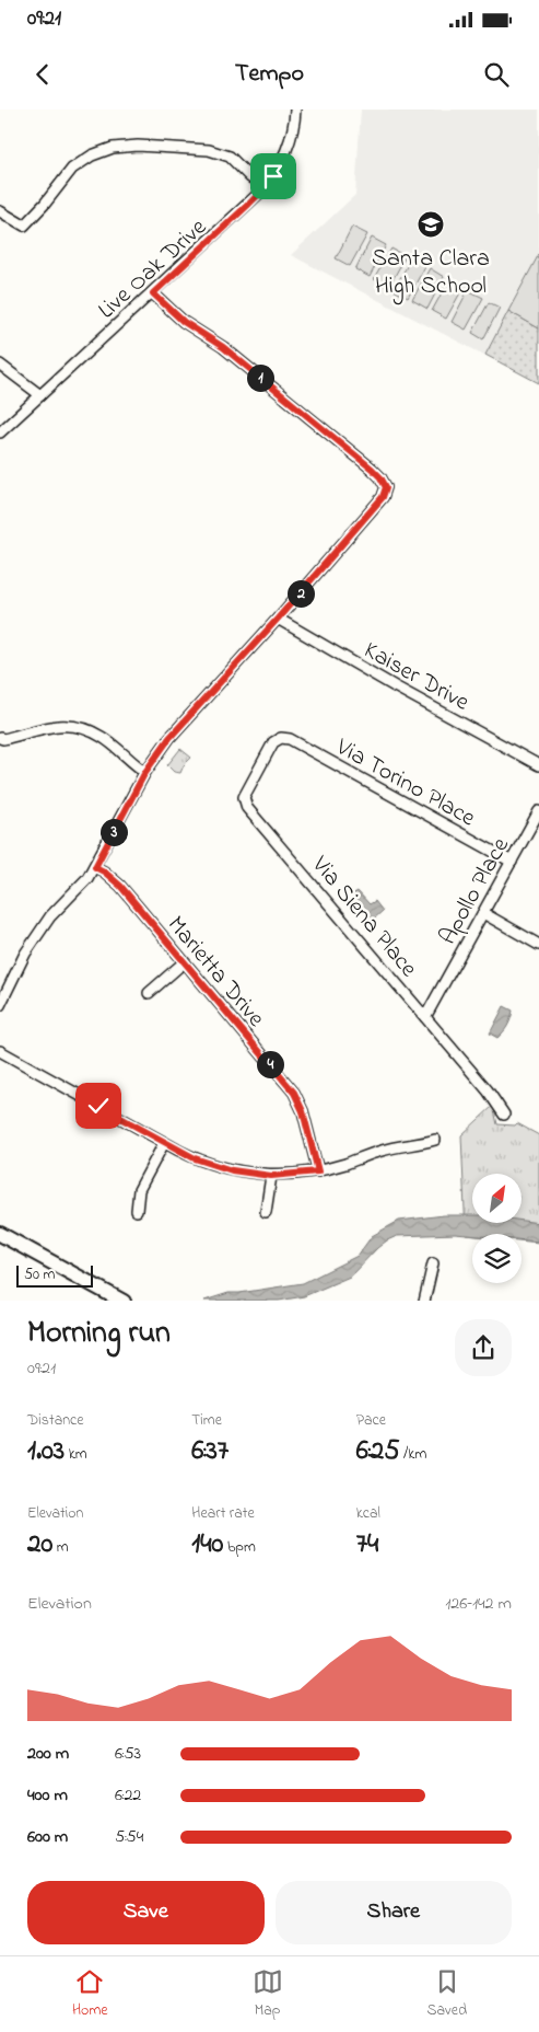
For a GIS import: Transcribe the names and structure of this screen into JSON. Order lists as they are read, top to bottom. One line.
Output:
{"streets":{"street":["Live Oak Drive","Kaiser Drive","Via Torino Place","Apollo Place","Via Siena Place","Marietta Drive"]},"crossings":[["Via Torino Place","Apollo Place"],["Via Torino Place","Via Siena Place"],["Apollo Place","Via Siena Place"]],"places":{"school or university":["Santa Clara High School"]},"scale_bar":"50 m","north":"top right","page":{"status":"09:21","header":"Tempo","pins":["1","2","3","4"],"scale":"50 m","heading":["Morning run","09:21"],"stats":[["Distance","1.03 km"],["Time","6:37"],["Pace","6:25 /km"],["Elevation","20 m"],["Heart rate","140 bpm"],["kcal","74"]],"chart":["Elevation","126–142 m"],"list":[{"name":"200 m","note":"6:53"},{"name":"400 m","note":"6:22"},{"name":"600 m","note":"5:54"}],"buttons":["Save","Share"],"tabs":["Home","Map","Saved"]}}
